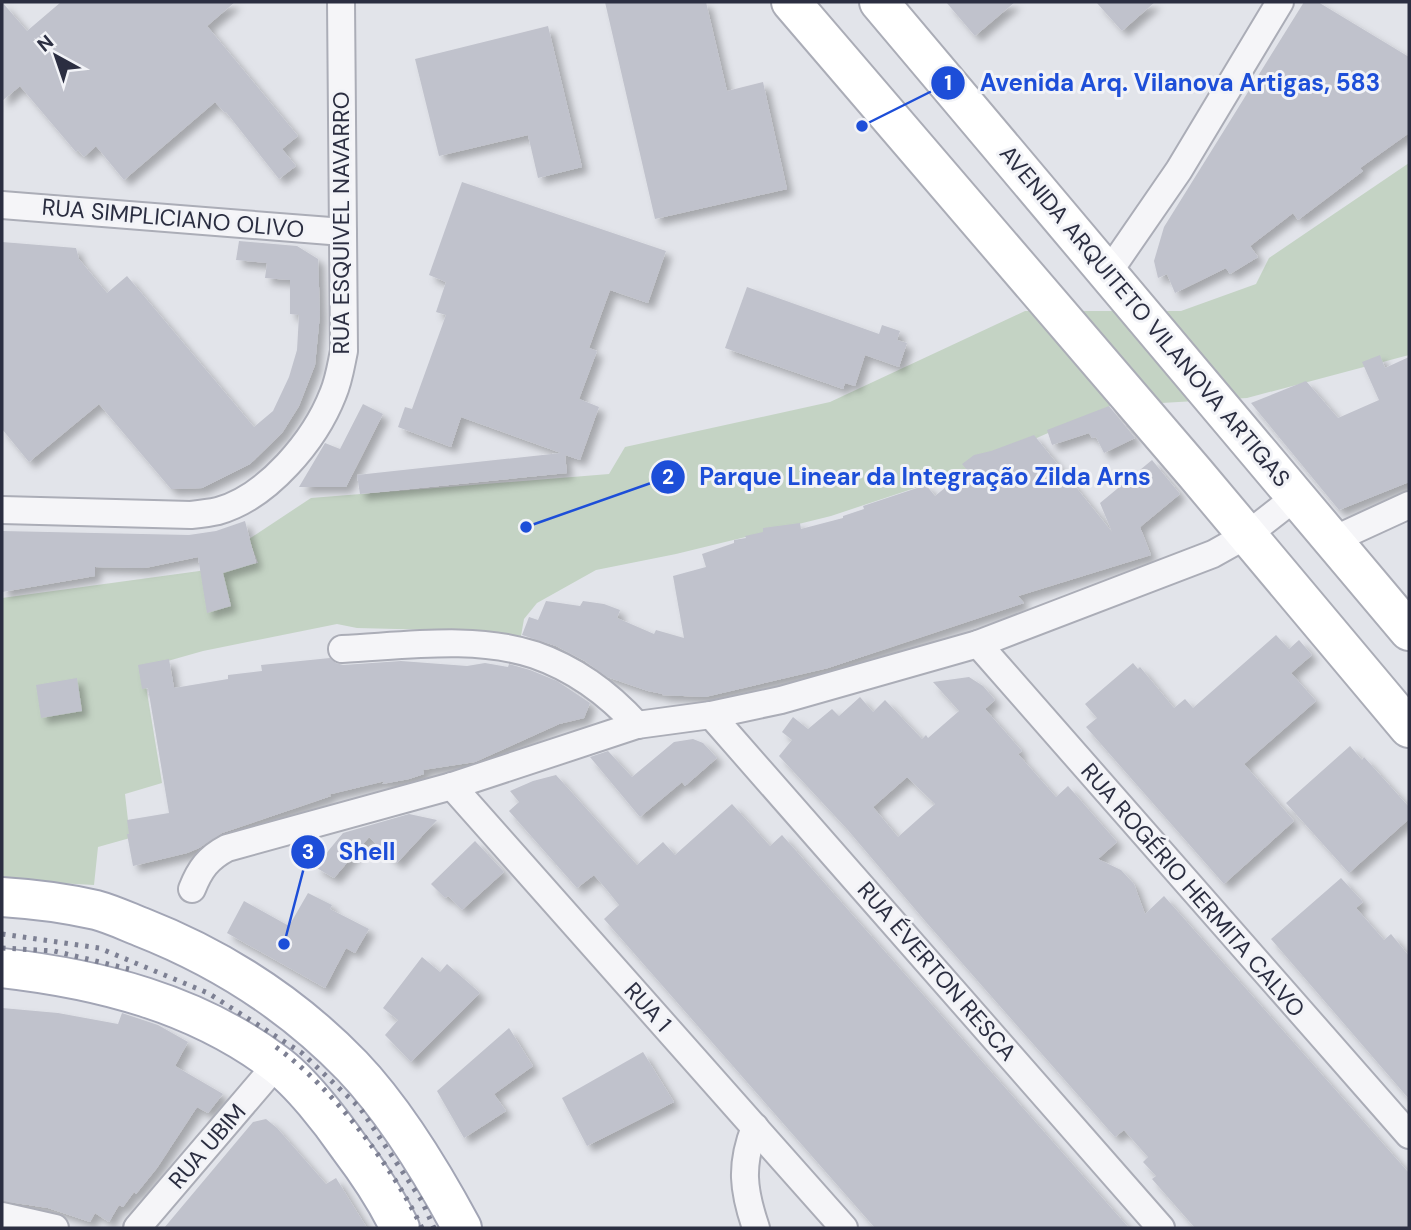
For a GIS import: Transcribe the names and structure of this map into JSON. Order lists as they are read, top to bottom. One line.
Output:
{"streets":{"main road":["AVENIDA ARQUITETO VILANOVA ARTIGAS"],"street":["RUA SIMPLICIANO OLIVO","RUA ESQUIVEL NAVARRO","RUA ROGÉRIO HERMITA CALVO","RUA ÉVERTON RESCA","RUA 1","RUA UBIM"]},"crossings":[["RUA SIMPLICIANO OLIVO","RUA ESQUIVEL NAVARRO"]],"places":["Avenida Arq. Vilanova Artigas, 583","Parque Linear da Integração Zilda Arns","Shell"],"north":"top left"}
